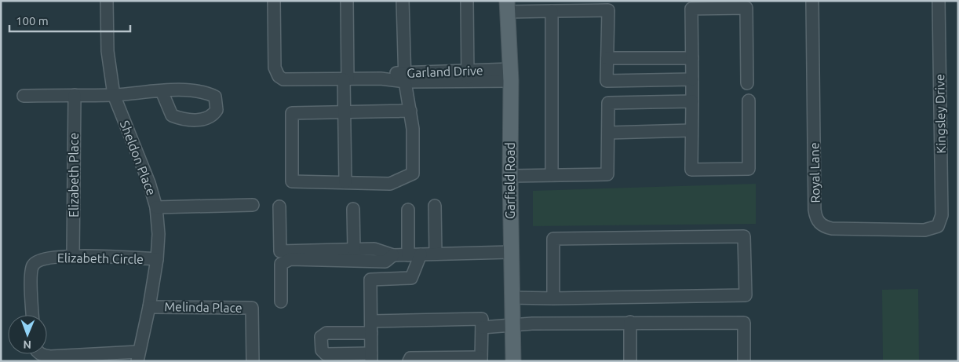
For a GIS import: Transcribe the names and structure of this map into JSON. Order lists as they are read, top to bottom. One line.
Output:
{"streets":{"main road":["Garfield Road"],"street":["Garland Drive","Kingsley Drive","Sheldon Place","Royal Lane","Elizabeth Place","Elizabeth Circle","Melinda Place"]},"crossings":[["Garland Drive","Garfield Road"],["Kingsley Drive","Royal Lane"],["Sheldon Place","Elizabeth Circle"],["Sheldon Place","Melinda Place"],["Elizabeth Place","Elizabeth Circle"]],"scale_bar":"100 m","north":"bottom"}
